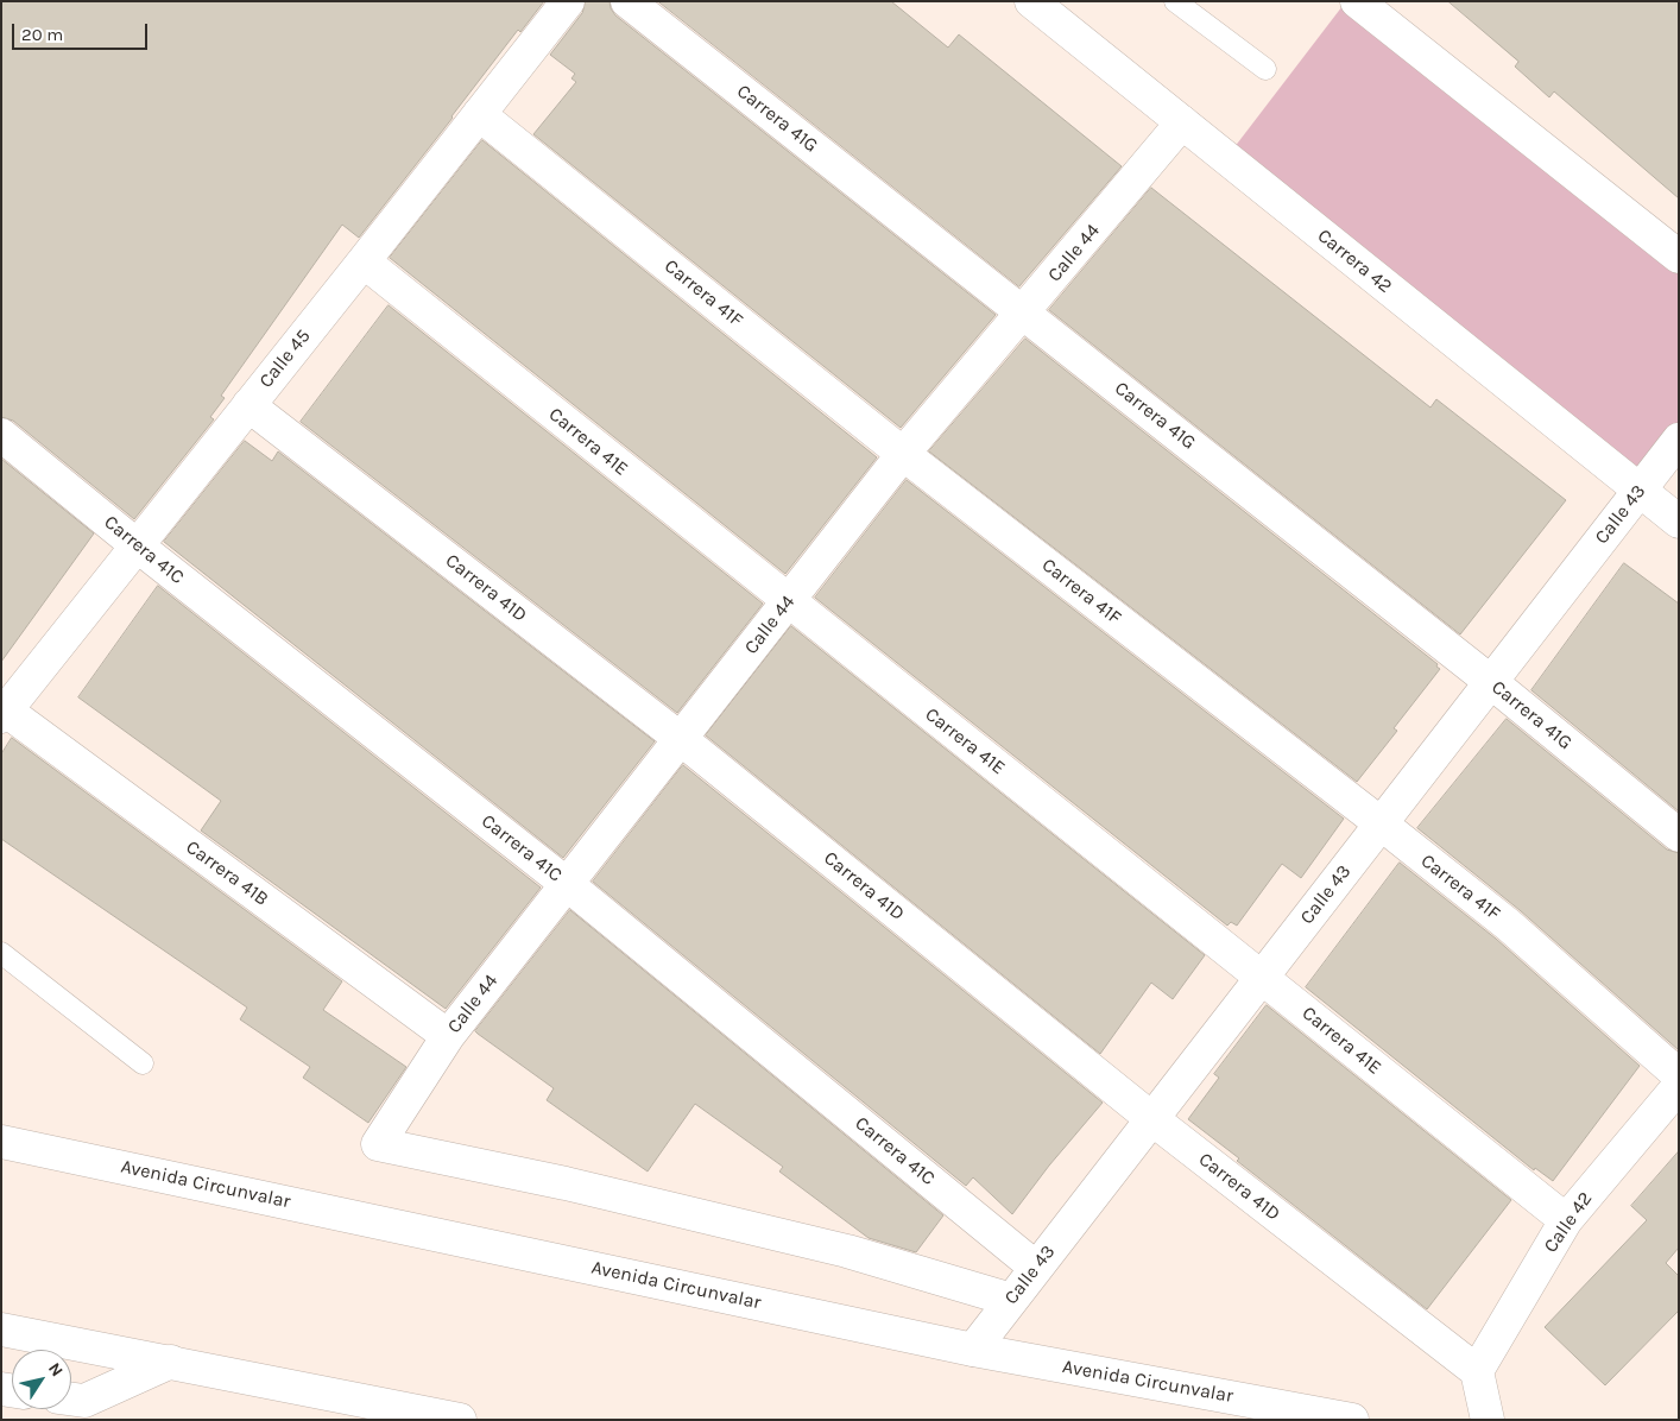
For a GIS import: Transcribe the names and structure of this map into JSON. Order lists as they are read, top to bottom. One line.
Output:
{"streets":{"main road":["Carrera 41G","Calle 44","Carrera 42","Carrera 41F","Calle 45","Carrera 41E","Calle 43","Carrera 41C","Carrera 41D","Carrera 41B","Avenida Circunvalar","Calle 42"]},"crossings":[["Carrera 41G","Calle 44"],["Carrera 41G","Calle 43"],["Calle 44","Carrera 42"],["Calle 44","Carrera 41F"],["Calle 44","Carrera 41E"],["Calle 44","Calle 43"],["Calle 44","Carrera 41C"],["Calle 44","Carrera 41D"],["Calle 44","Carrera 41B"],["Carrera 42","Calle 43"],["Carrera 41F","Calle 45"],["Carrera 41F","Calle 43"],["Calle 45","Carrera 41E"],["Calle 45","Carrera 41C"],["Calle 45","Carrera 41D"],["Calle 45","Carrera 41B"],["Carrera 41E","Calle 43"],["Carrera 41E","Calle 42"],["Calle 43","Carrera 41C"],["Calle 43","Carrera 41D"],["Calle 43","Avenida Circunvalar"],["Carrera 41D","Calle 42"]],"scale_bar":"20 m","north":"top right"}
